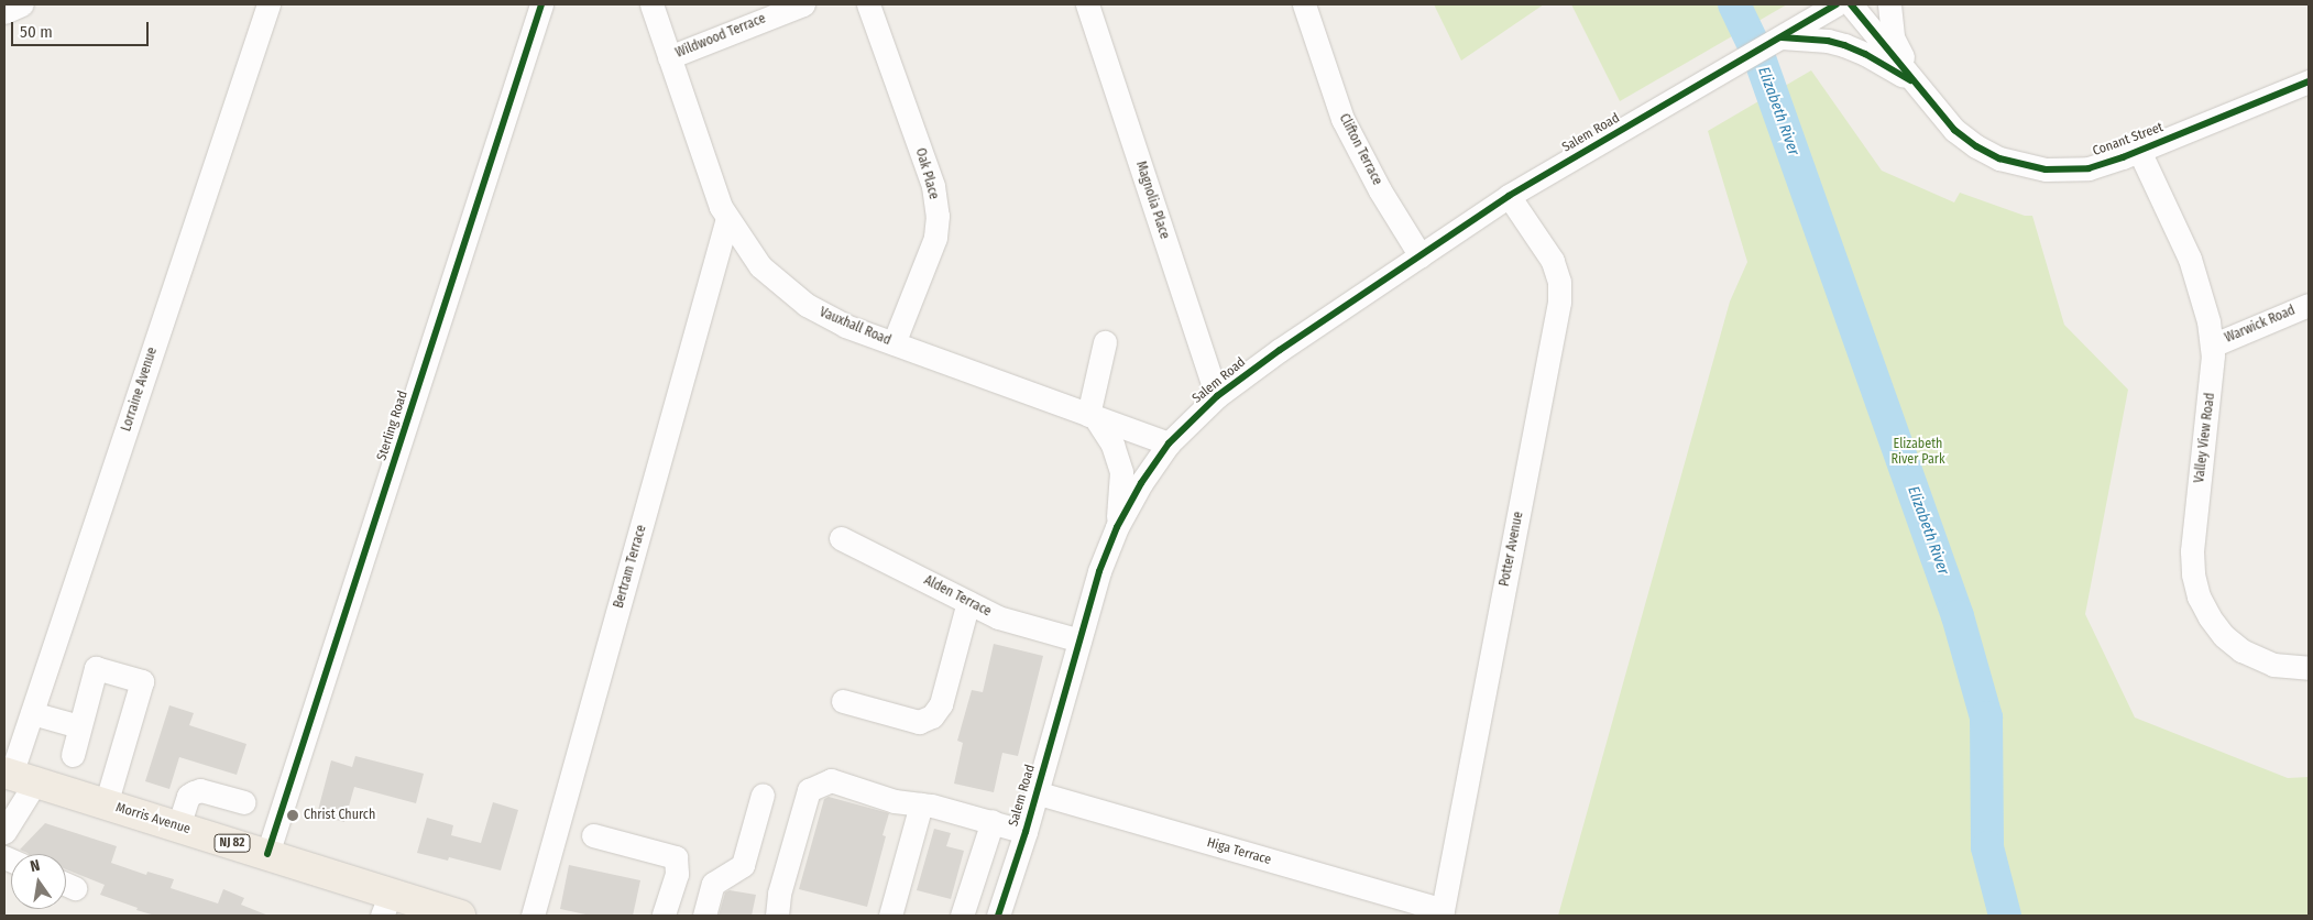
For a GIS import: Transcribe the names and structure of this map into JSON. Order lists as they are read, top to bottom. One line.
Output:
{"streets":{"main road":["Morris Avenue","NJ 82"],"street":["Wildwood Terrace","Salem Road","Conant Street","Clifton Terrace","Oak Place","Magnolia Place","Warwick Road","Vauxhall Road","Lorraine Avenue","Sterling Road","Valley View Road","Potter Avenue","Bertram Terrace","Alden Terrace","Higa Terrace"]},"crossings":[["Wildwood Terrace","Vauxhall Road"],["Salem Road","Clifton Terrace"],["Salem Road","Magnolia Place"],["Salem Road","Vauxhall Road"],["Salem Road","Potter Avenue"],["Salem Road","Alden Terrace"],["Salem Road","Higa Terrace"],["Conant Street","Valley View Road"],["Oak Place","Vauxhall Road"],["Warwick Road","Valley View Road"],["Vauxhall Road","Bertram Terrace"],["Lorraine Avenue","Morris Avenue"],["Sterling Road","Morris Avenue"],["Potter Avenue","Higa Terrace"]],"water":["Elizabeth River"],"parks":["Elizabeth River Park"],"places":["Christ Church"],"scale_bar":"50 m","north":"top"}
